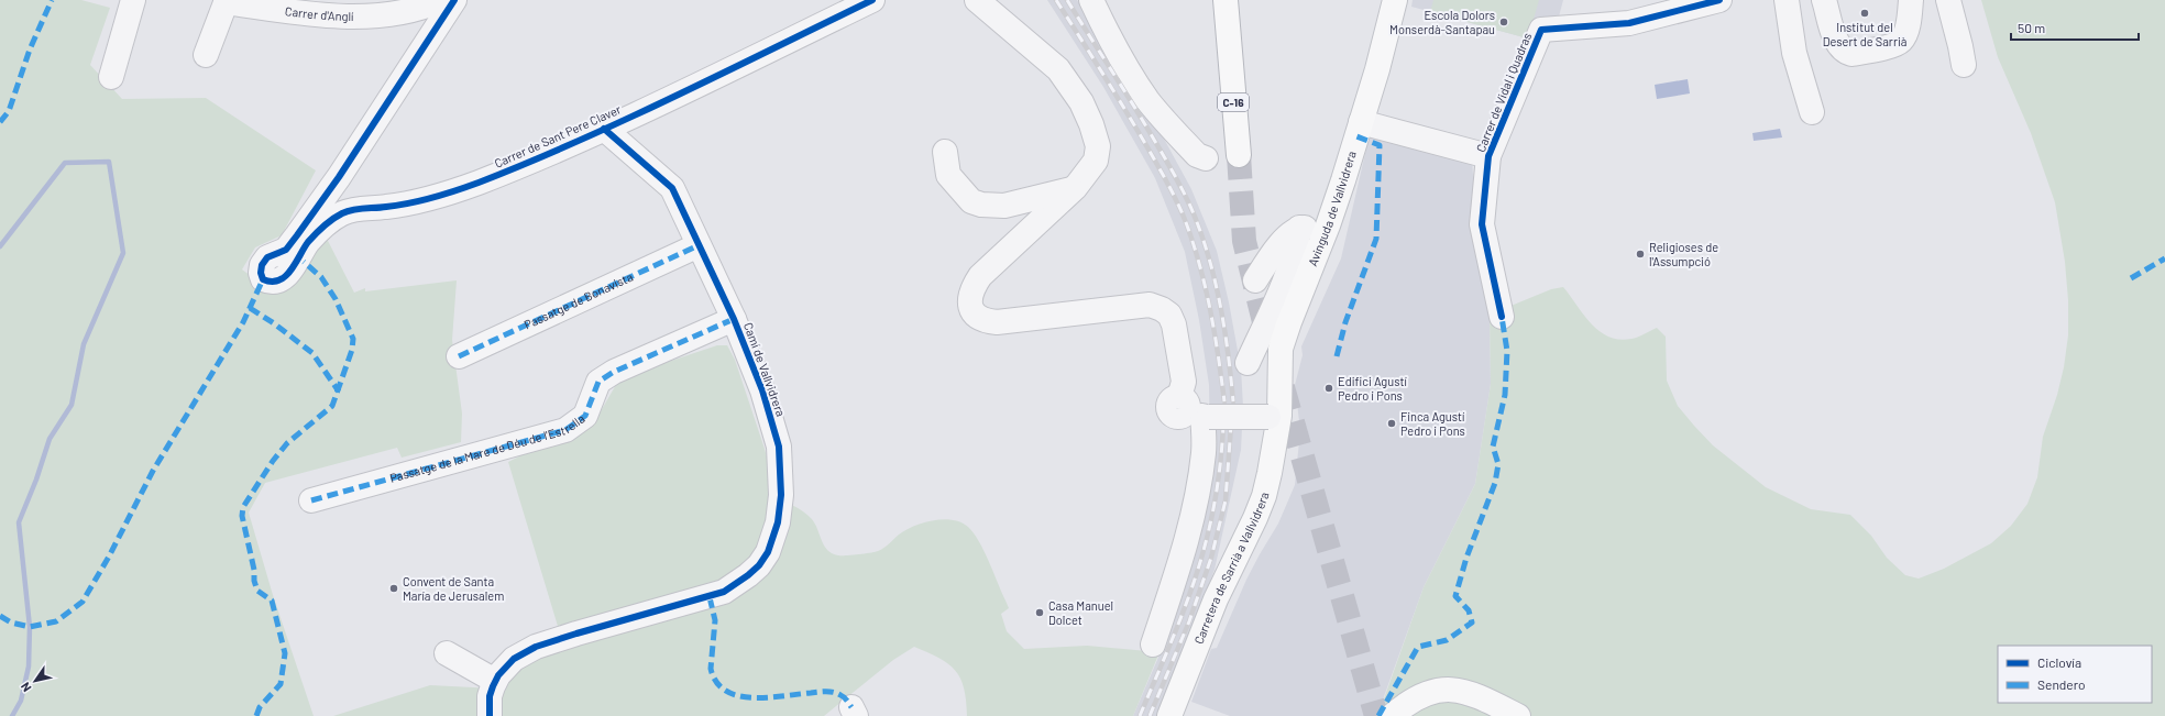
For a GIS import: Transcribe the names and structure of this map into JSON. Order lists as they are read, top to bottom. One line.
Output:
{"streets":{"main road":["C-16","Avinguda de Vallvidrera","Carretera de Sarrià a Vallvidrera"],"street":["Carrer d'Anglí","Carrer de Vidal i Quadras","Carrer de Sant Pere Claver","Passatge de Bonavista","Camí de Vallvidrera","Passatge de la Mare de Déu de l'Estrella"]},"crossings":[["Carrer de Vidal i Quadras","Avinguda de Vallvidrera"],["Carrer de Sant Pere Claver","Camí de Vallvidrera"],["Avinguda de Vallvidrera","Carretera de Sarrià a Vallvidrera"],["Passatge de Bonavista","Camí de Vallvidrera"],["Camí de Vallvidrera","Passatge de la Mare de Déu de l'Estrella"]],"places":["Institut del Desert de Sarrià","Escola Dolors Monserdà-Santapau","Religioses de l'Assumpció","Edifici Agustí Pedro i Pons","Finca Agustí Pedro i Pons","Convent de Santa María de Jerusalem","Casa Manuel Dolcet"],"legend":["Ciclovía","Sendero"],"scale_bar":"50 m","north":"bottom left"}
